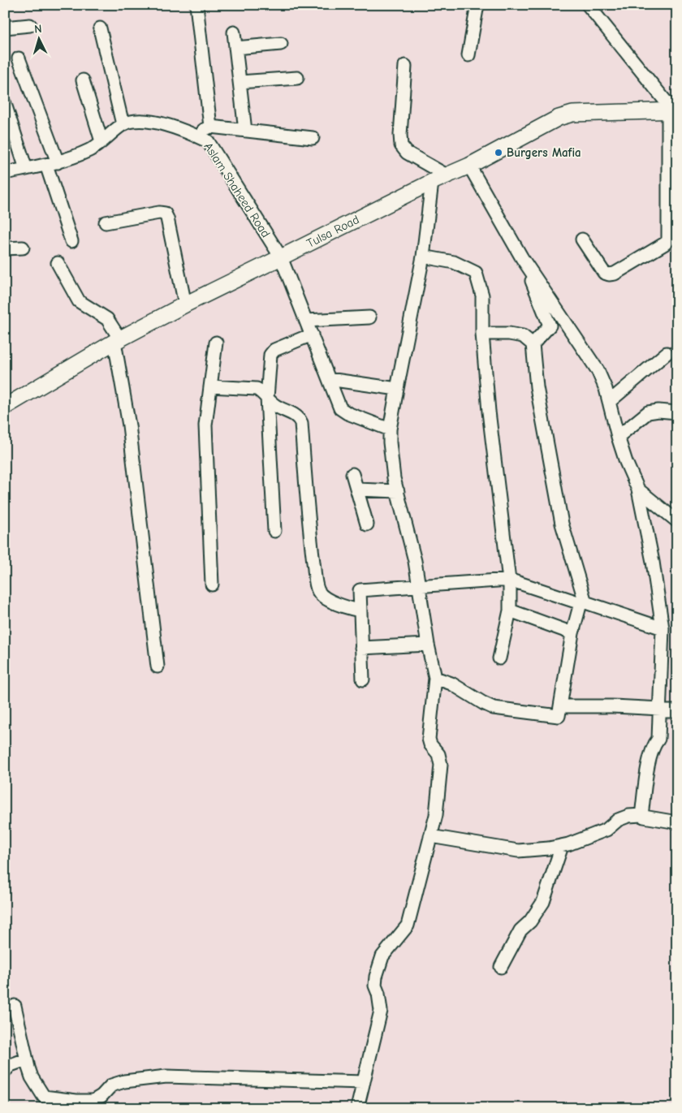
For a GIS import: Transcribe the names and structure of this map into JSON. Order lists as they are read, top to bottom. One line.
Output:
{"streets":{"main road":["Tulsa Road"],"street":["Aslam Shaheed Road"]},"crossings":[["Aslam Shaheed Road","Tulsa Road"]],"places":["Burgers Mafia"],"north":"top"}
